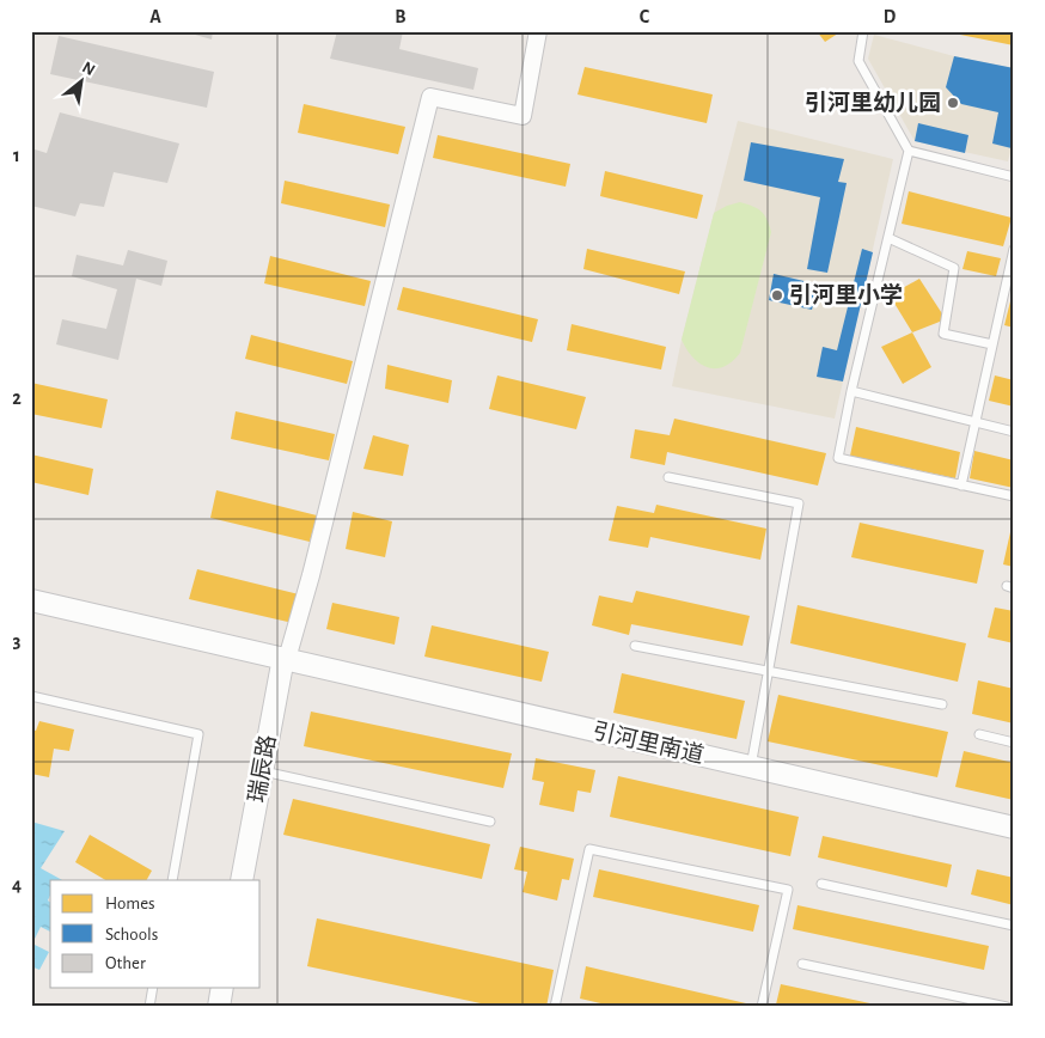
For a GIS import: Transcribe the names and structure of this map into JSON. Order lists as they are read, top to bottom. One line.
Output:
{"streets":{"street":["引河里南道","瑞辰路"]},"crossings":[["引河里南道","瑞辰路"]],"places":["引河里幼儿园","引河里小学"],"legend":["Homes","Schools","Other"],"north":"top right","grid":{"columns":["A","B","C","D"],"rows":["1","2","3","4"]}}
